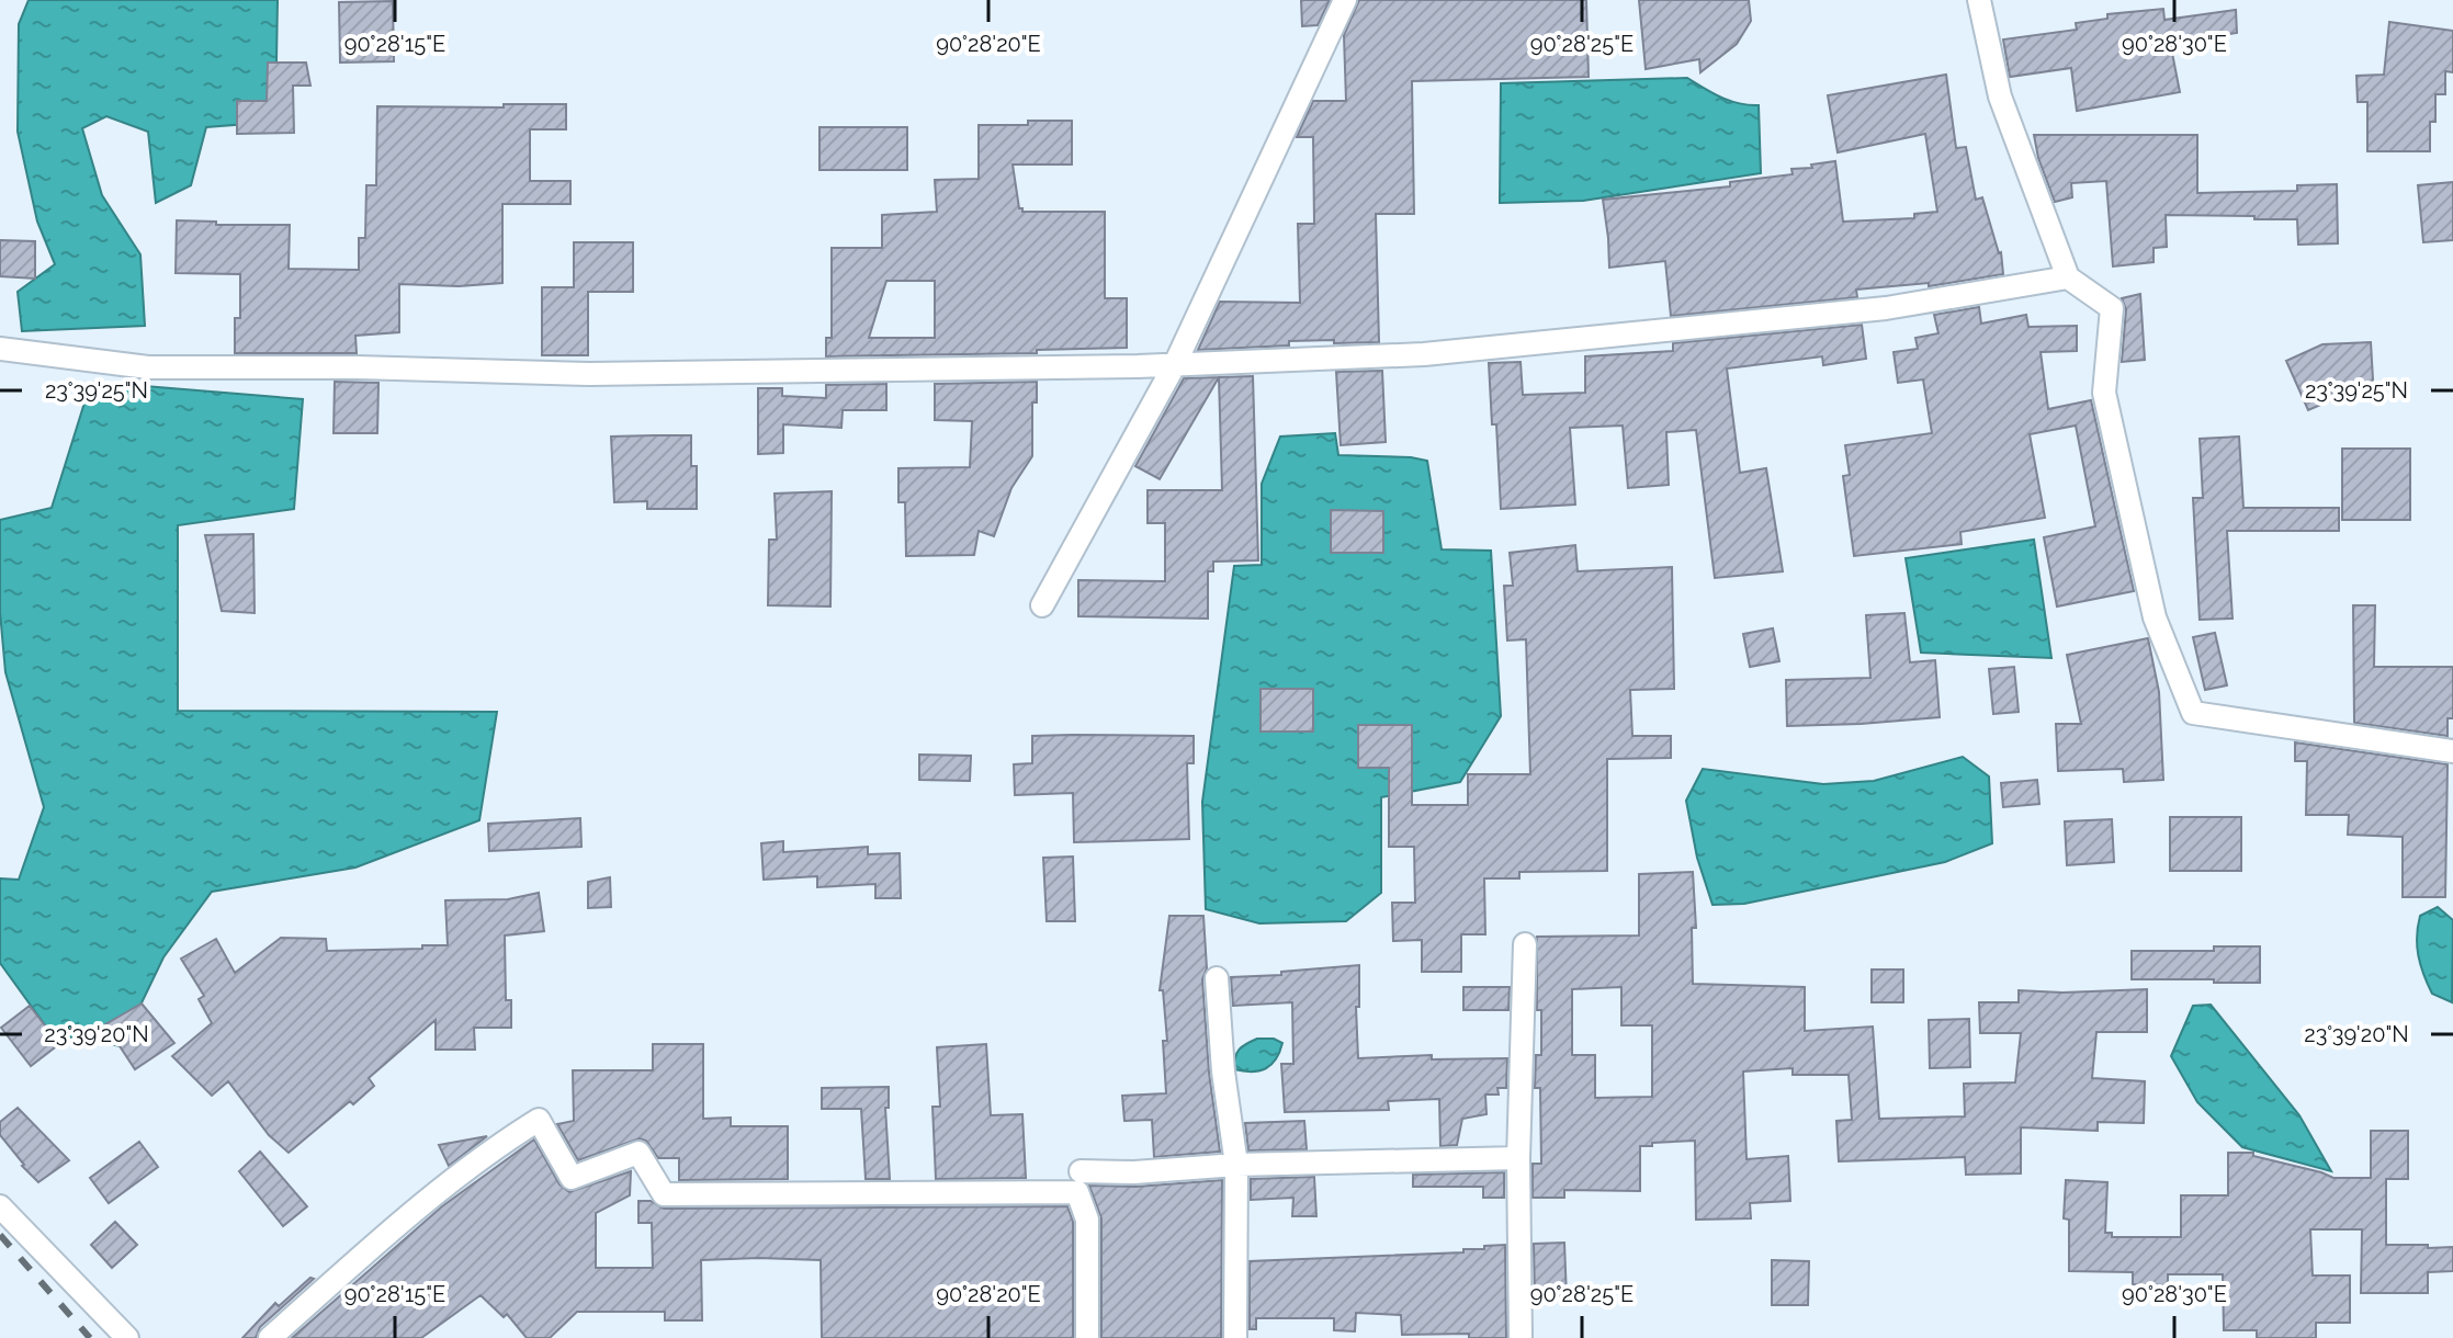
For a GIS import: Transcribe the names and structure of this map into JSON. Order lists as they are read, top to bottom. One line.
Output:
{"coordinates":["90°28'15\"E","90°28'20\"E","90°28'25\"E","90°28'30\"E","23°39'25\"N","23°39'20\"N"]}
